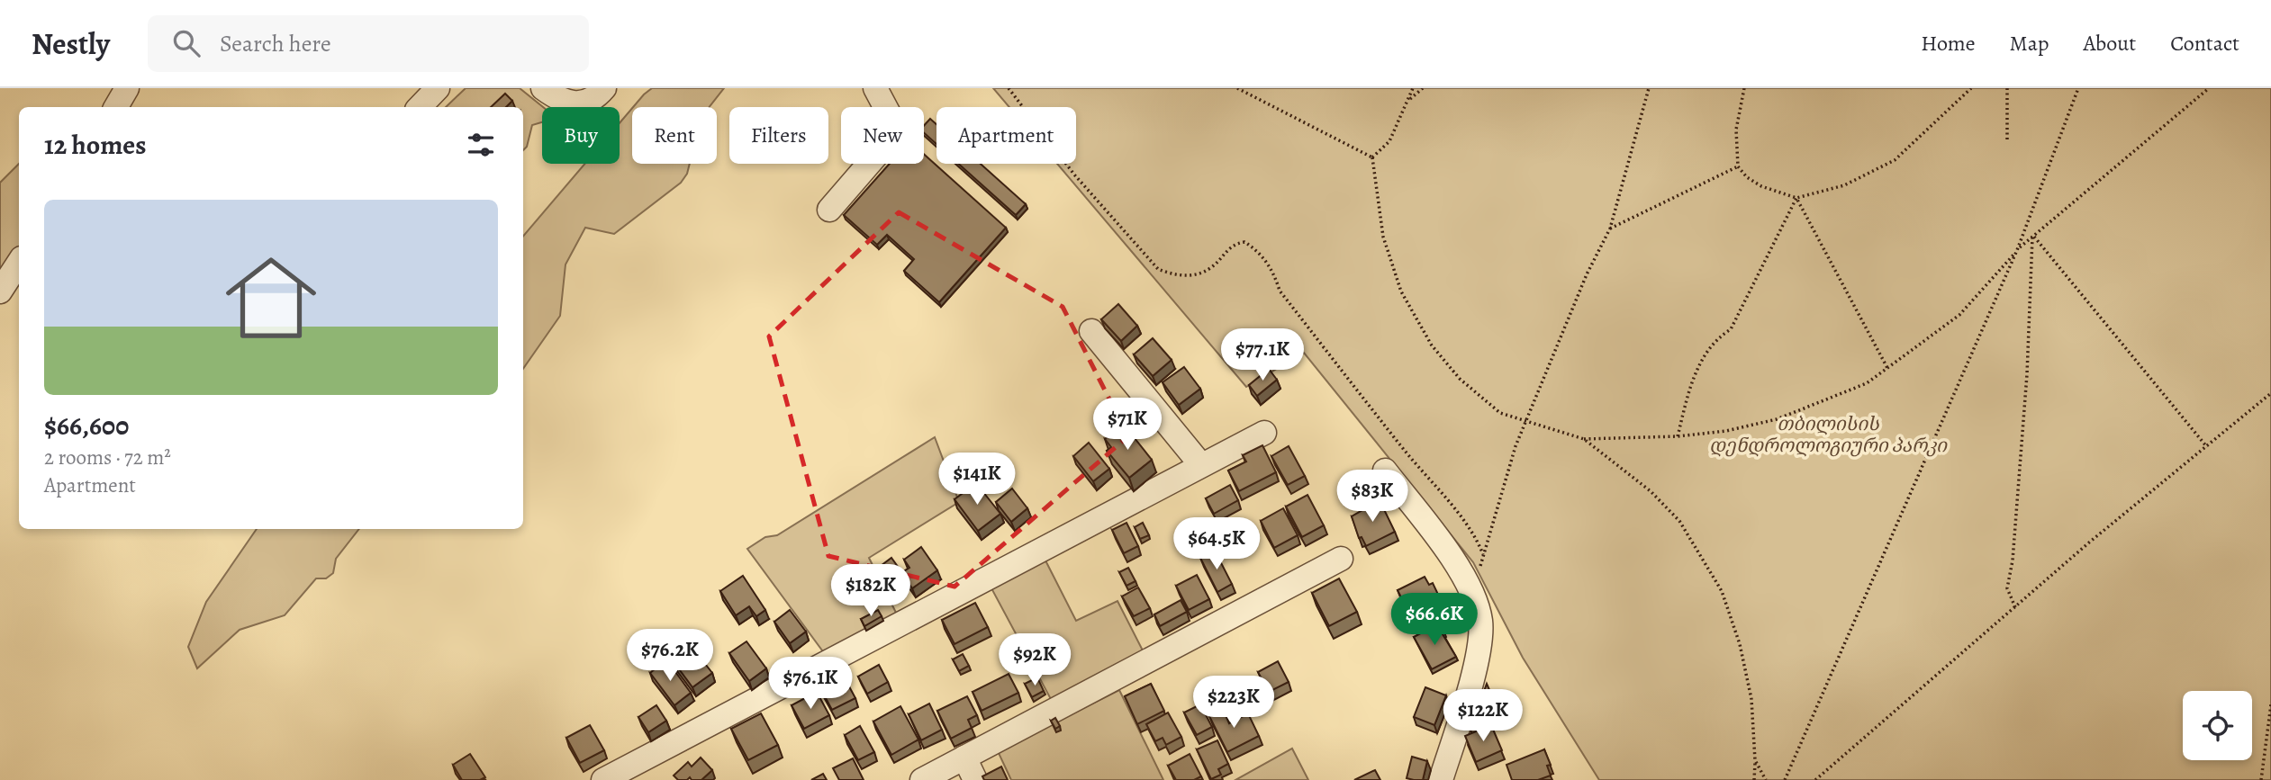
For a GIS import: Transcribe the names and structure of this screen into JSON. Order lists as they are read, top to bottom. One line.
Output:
{"parks":["თბილისის დენდროლოგიური პარკი"],"page":{"header":"Nestly","search":"Search here","nav":["Home","Map","About","Contact"],"chip":["Buy","Rent","Filters","New","Apartment"],"heading":"12 homes","list":[{"name":"$66,600","note":"2 rooms · 72 m² · Apartment"}],"price":["$77.1K","$71K","$141K","$83K","$64.5K","$182K","$66.6K","$76.2K","$92K","$76.1K","$223K","$122K"]}}
